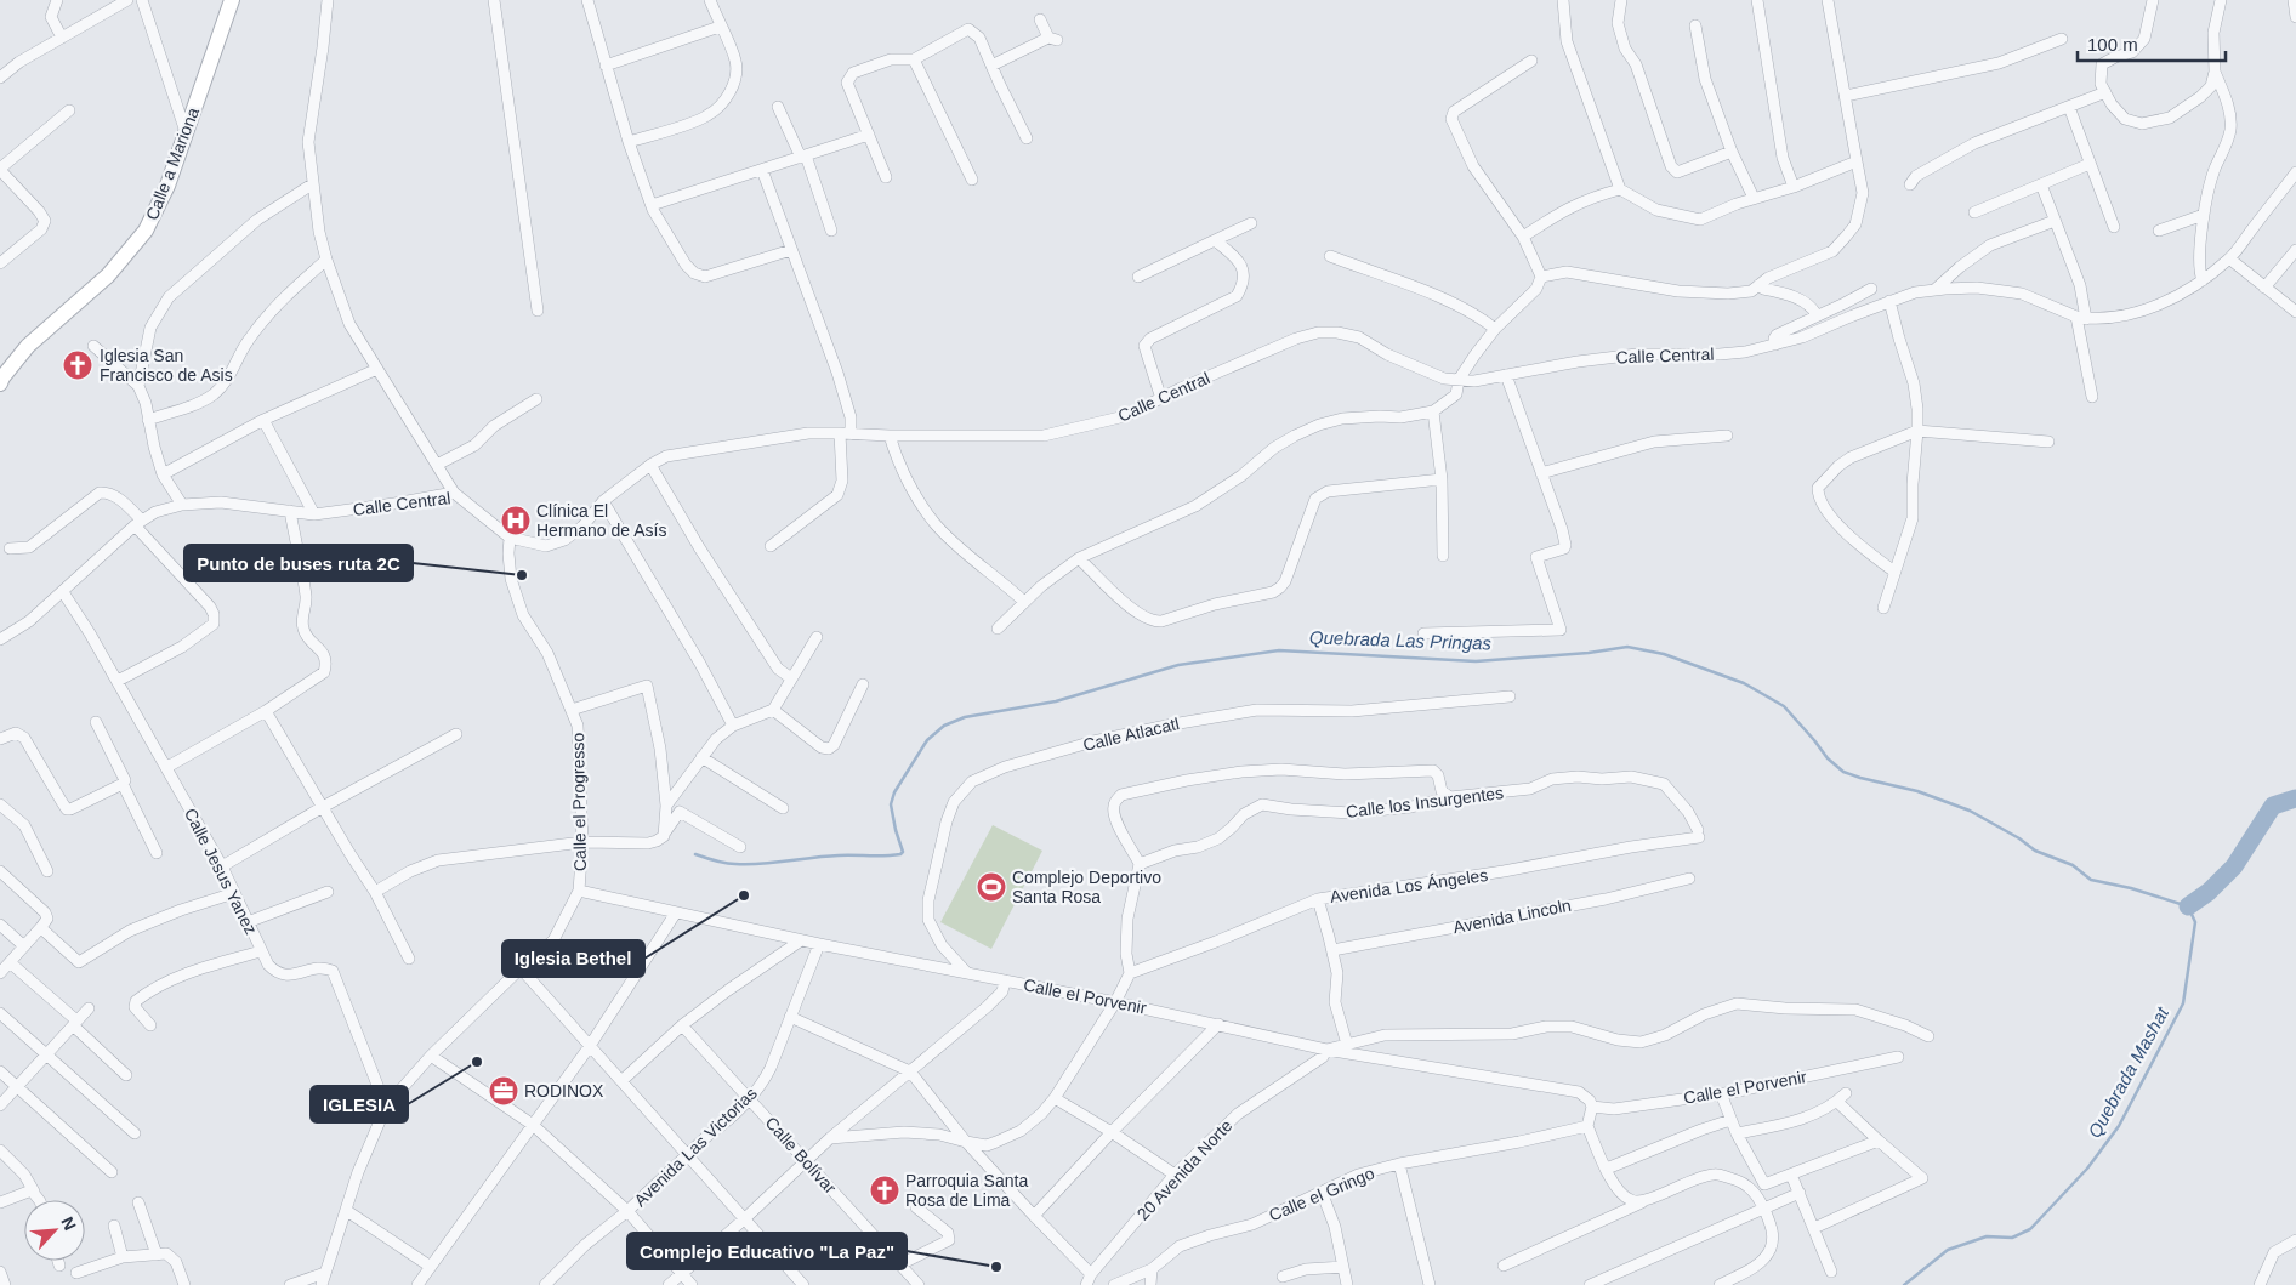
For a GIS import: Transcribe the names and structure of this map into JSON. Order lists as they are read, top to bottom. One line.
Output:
{"streets":{"main road":["Calle a Mariona"],"street":["Calle Central","Calle Atlacatl","Calle el Progresso","Calle los Insurgentes","Calle Jesus Yanez","Avenida Los Ángeles","Avenida Lincoln","Calle el Porvenir","Avenida Las Victorias","Calle Bolívar","20 Avenida Norte","Calle el Gringo"]},"crossings":[["Calle Central","Calle el Progresso"],["Calle Central","Calle Jesus Yanez"],["Calle Atlacatl","Calle el Porvenir"],["Calle el Progresso","Calle Jesus Yanez"],["Calle el Progresso","Calle el Porvenir"],["Calle los Insurgentes","Avenida Los Ángeles"],["Calle el Porvenir","Avenida Las Victorias"],["Calle el Porvenir","20 Avenida Norte"],["Avenida Las Victorias","Calle Bolívar"]],"water":["Quebrada Las Pringas","Quebrada Mashat"],"places":{"church":["Iglesia San Francisco de Asis","Parroquia Santa Rosa de Lima"],"hospital":["Clínica El Hermano de Asís"],"other":["Punto de buses ruta 2C","Iglesia Bethel","IGLESIA","Complejo Educativo \"La Paz\""],"sports":["Complejo Deportivo Santa Rosa"],"office":["RODINOX"]},"scale_bar":"100 m","north":"top right"}
